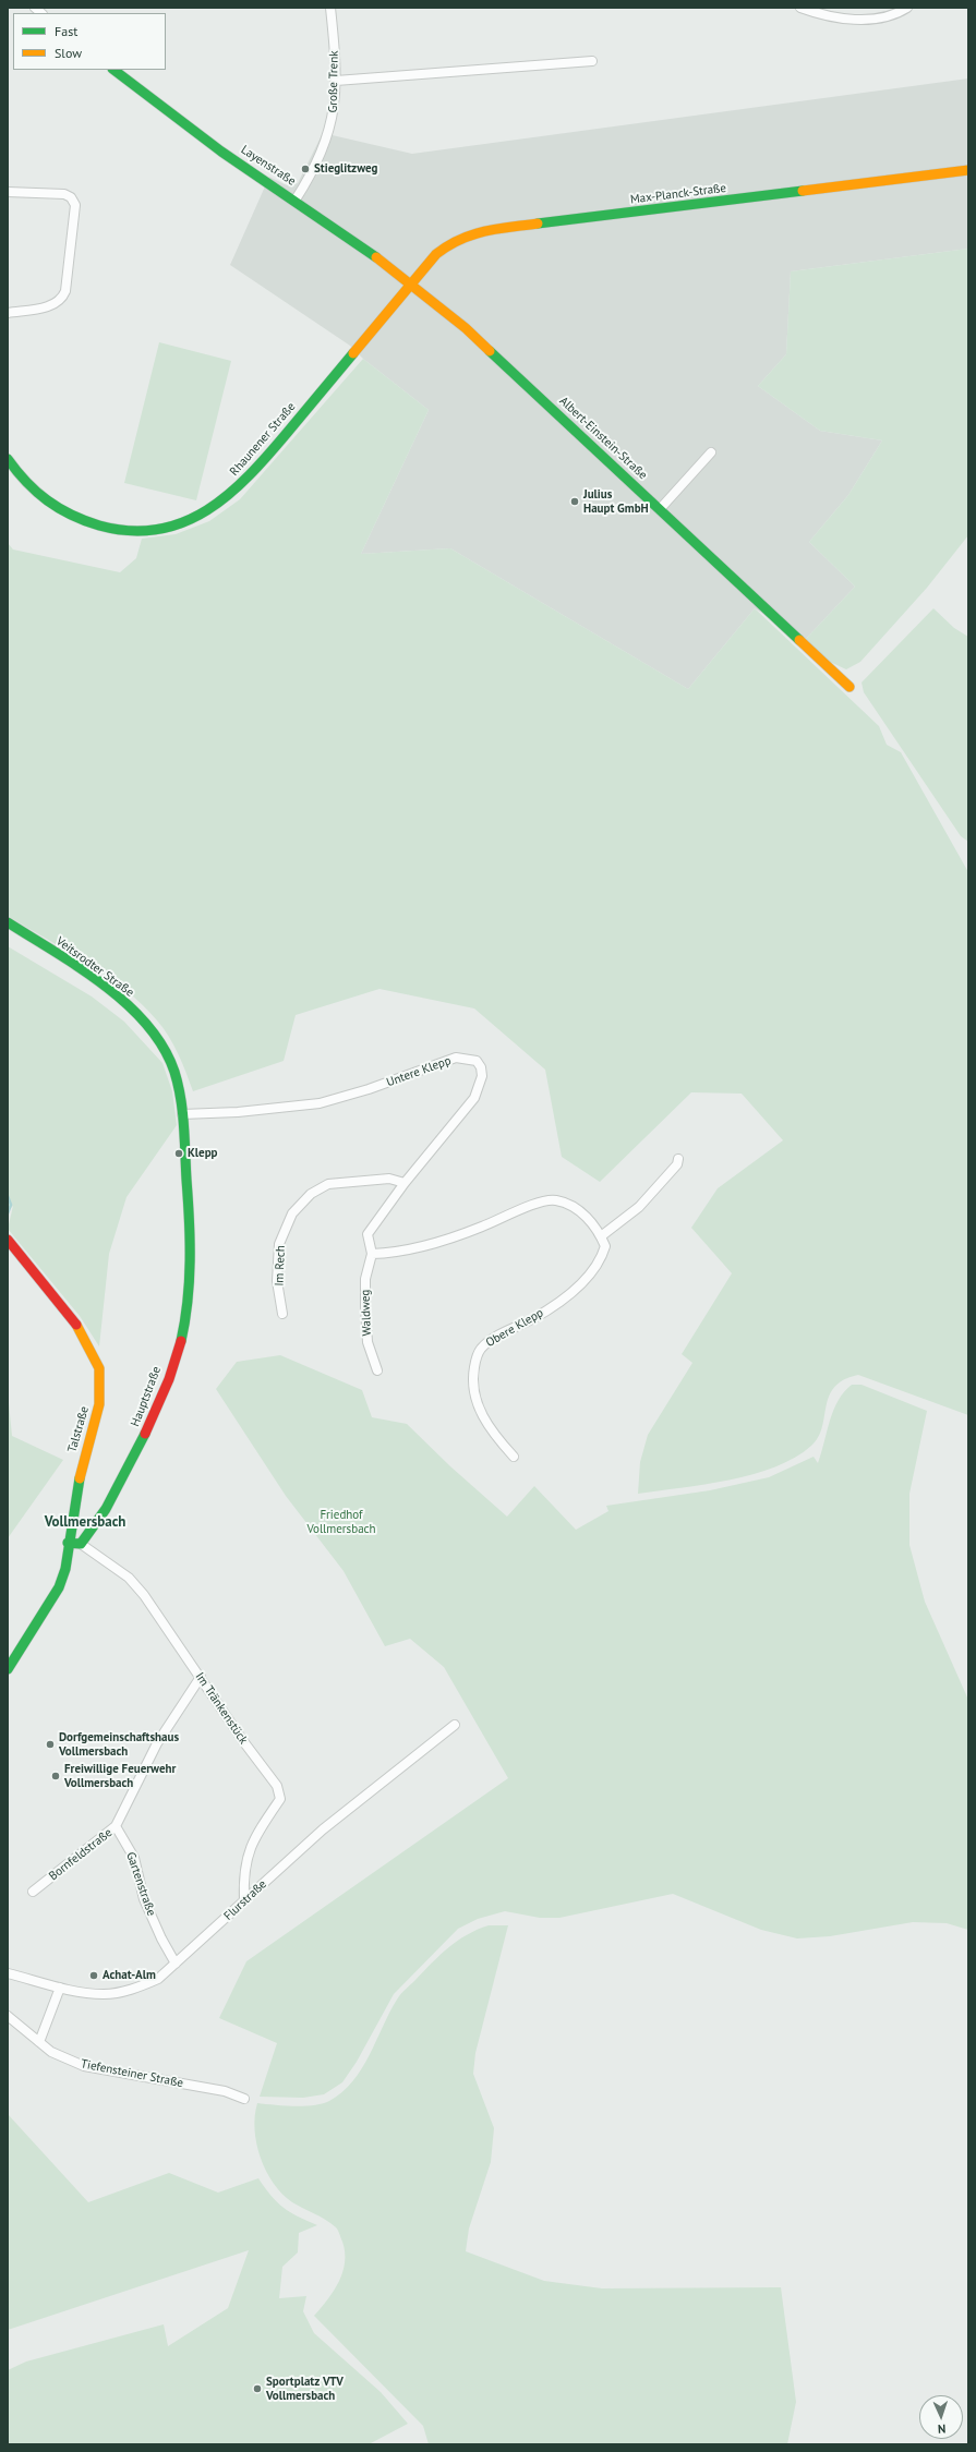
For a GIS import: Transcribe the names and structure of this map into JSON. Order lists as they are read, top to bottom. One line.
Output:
{"streets":{"street":["Große Trenk","Layenstraße","Max-Planck-Straße","Albert-Einstein-Straße","Rhaunener Straße","Veitsrodter Straße","Untere Klepp","Im Rech","Waldweg","Obere Klepp","Hauptstraße","Talstraße","Im Tränkenstück","Bornfeldstraße","Gartenstraße","Flurstraße","Tiefensteiner Straße"]},"crossings":[["Große Trenk","Layenstraße"],["Layenstraße","Max-Planck-Straße"],["Layenstraße","Albert-Einstein-Straße"],["Layenstraße","Rhaunener Straße"],["Max-Planck-Straße","Albert-Einstein-Straße"],["Max-Planck-Straße","Rhaunener Straße"],["Albert-Einstein-Straße","Rhaunener Straße"],["Veitsrodter Straße","Untere Klepp"],["Veitsrodter Straße","Hauptstraße"],["Untere Klepp","Im Rech"],["Untere Klepp","Waldweg"],["Untere Klepp","Hauptstraße"],["Hauptstraße","Im Tränkenstück"],["Im Tränkenstück","Bornfeldstraße"],["Im Tränkenstück","Flurstraße"],["Bornfeldstraße","Gartenstraße"],["Gartenstraße","Flurstraße"]],"districts":["Vollmersbach"],"parks":["Friedhof Vollmersbach"],"places":["Stieglitzweg","Julius Haupt GmbH","Klepp","Dorfgemeinschaftshaus Vollmersbach","Freiwillige Feuerwehr Vollmersbach","Achat-Alm","Sportplatz VTV Vollmersbach"],"legend":["Fast","Slow"],"north":"bottom"}
